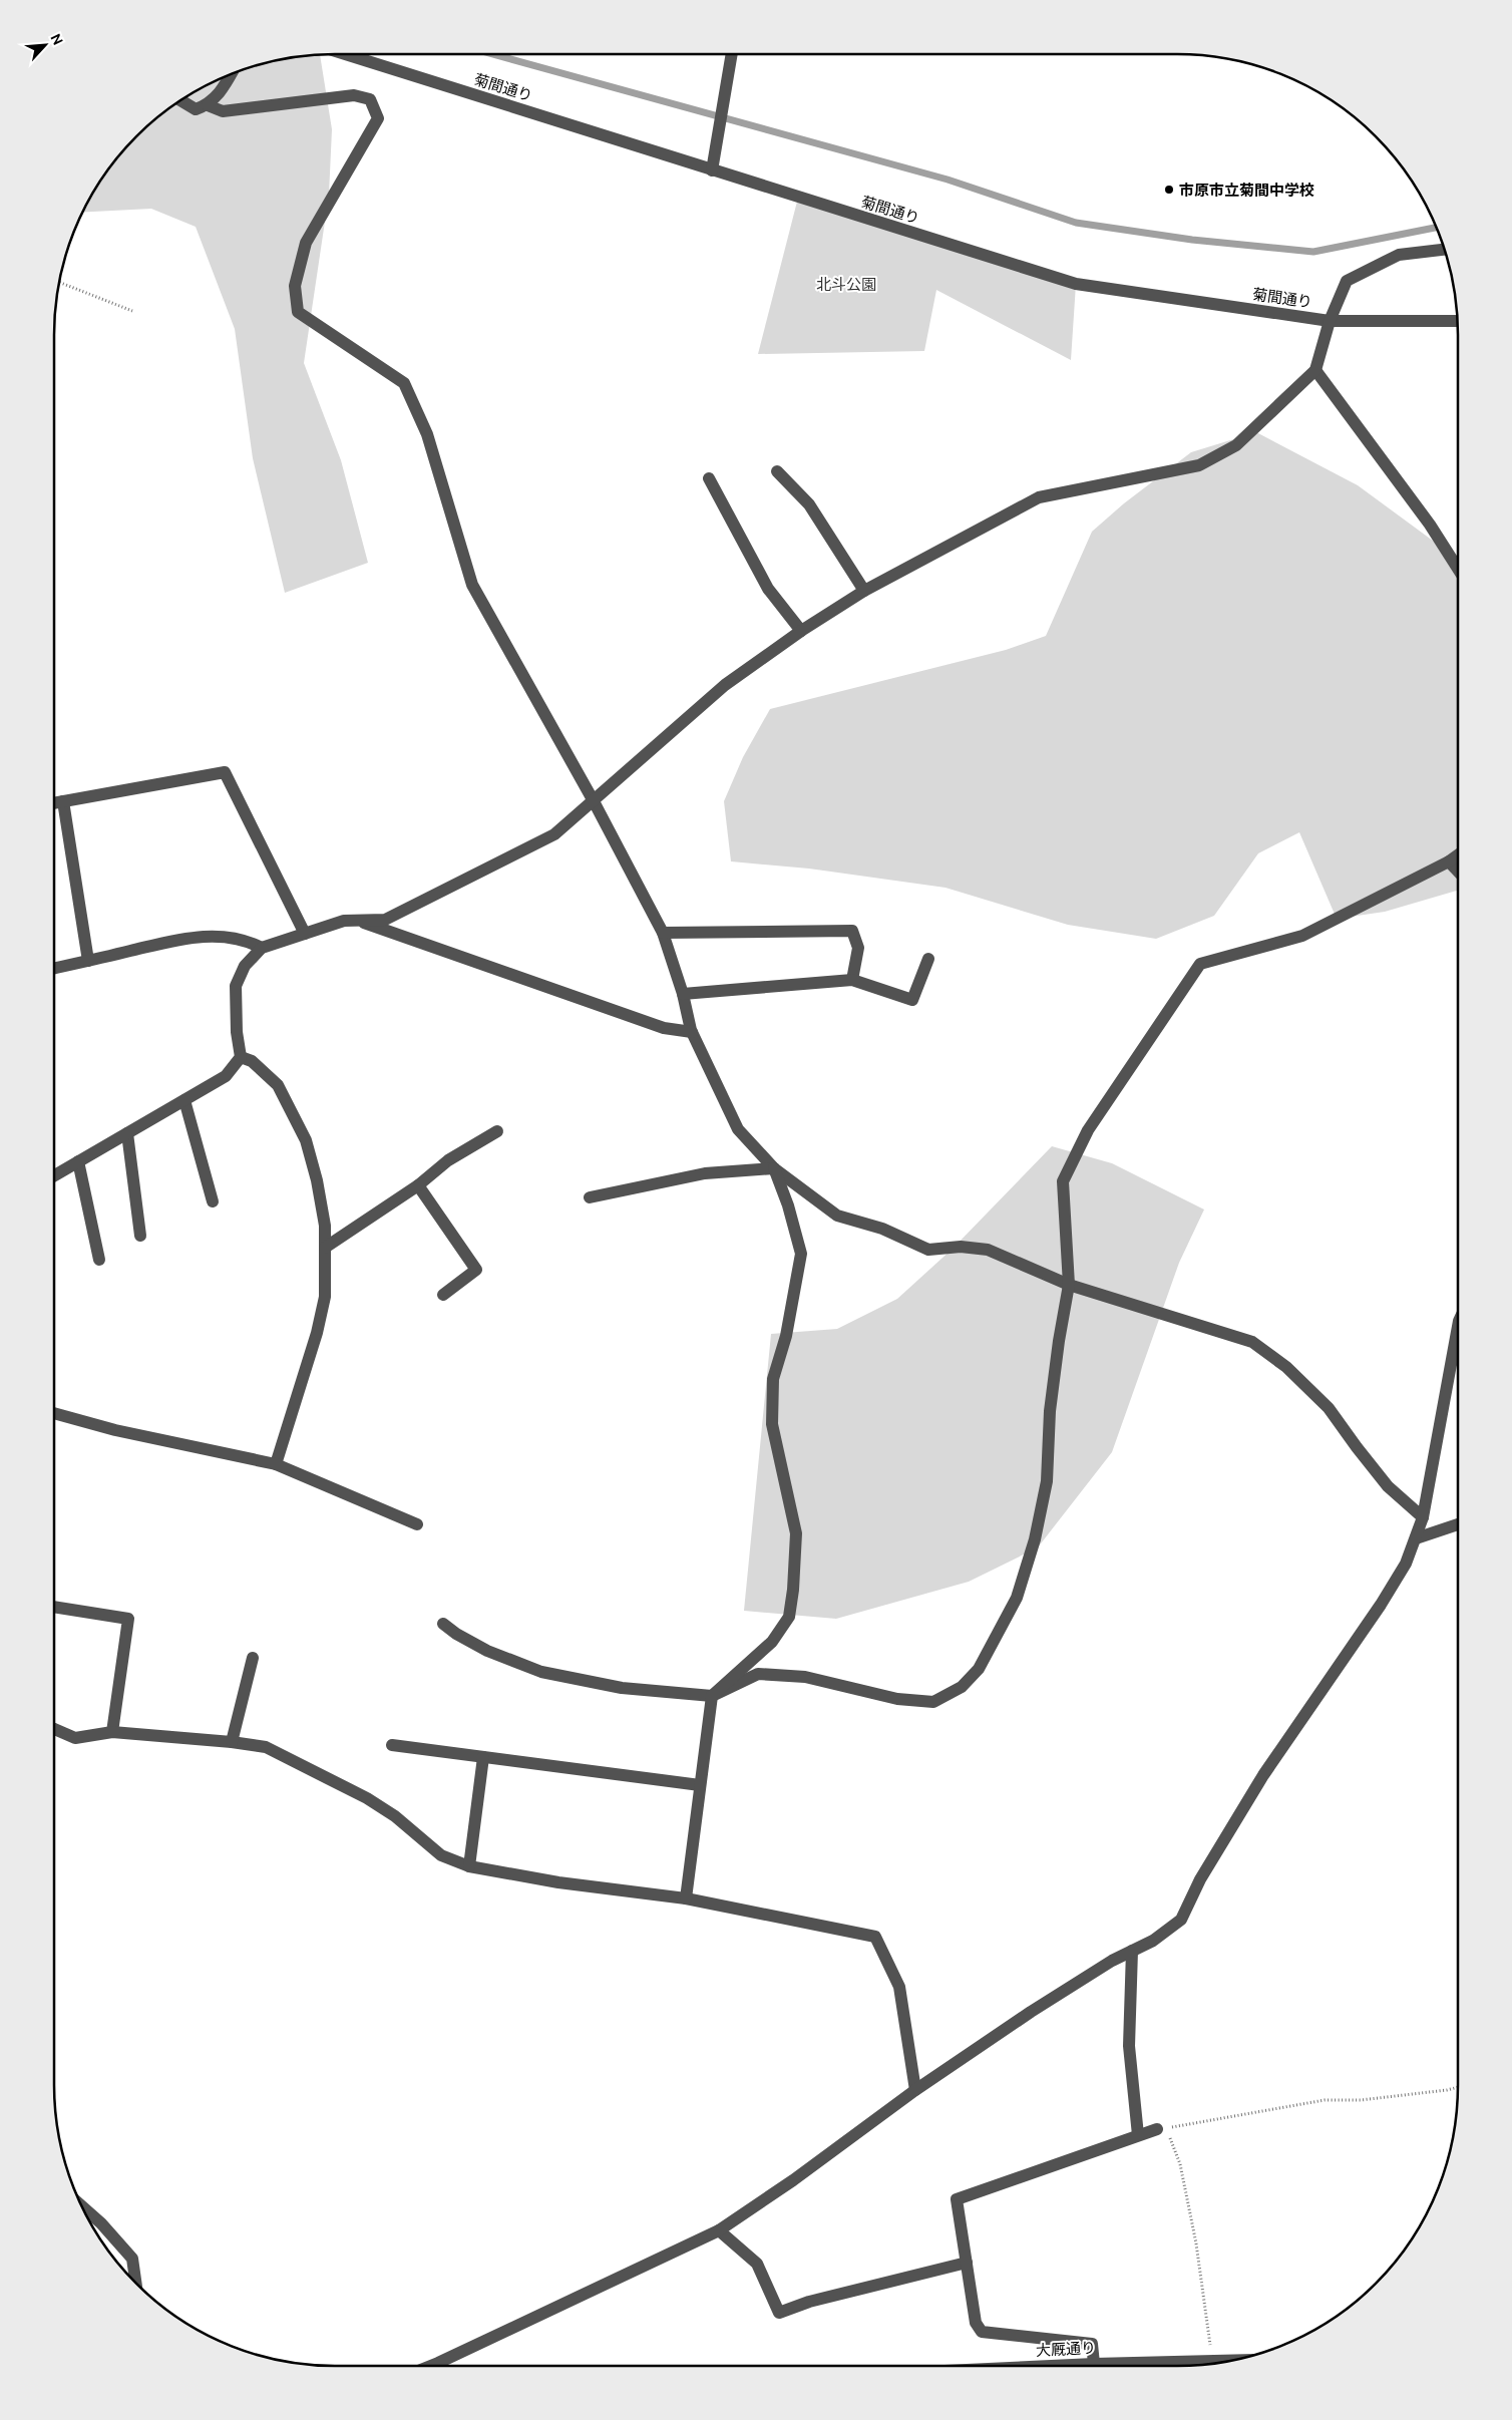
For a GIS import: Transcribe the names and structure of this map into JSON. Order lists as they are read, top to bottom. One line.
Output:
{"streets":{"street":["菊間通り","大厩通り"]},"parks":["北斗公園"],"places":["市原市立菊間中学校"],"north":"top right"}
